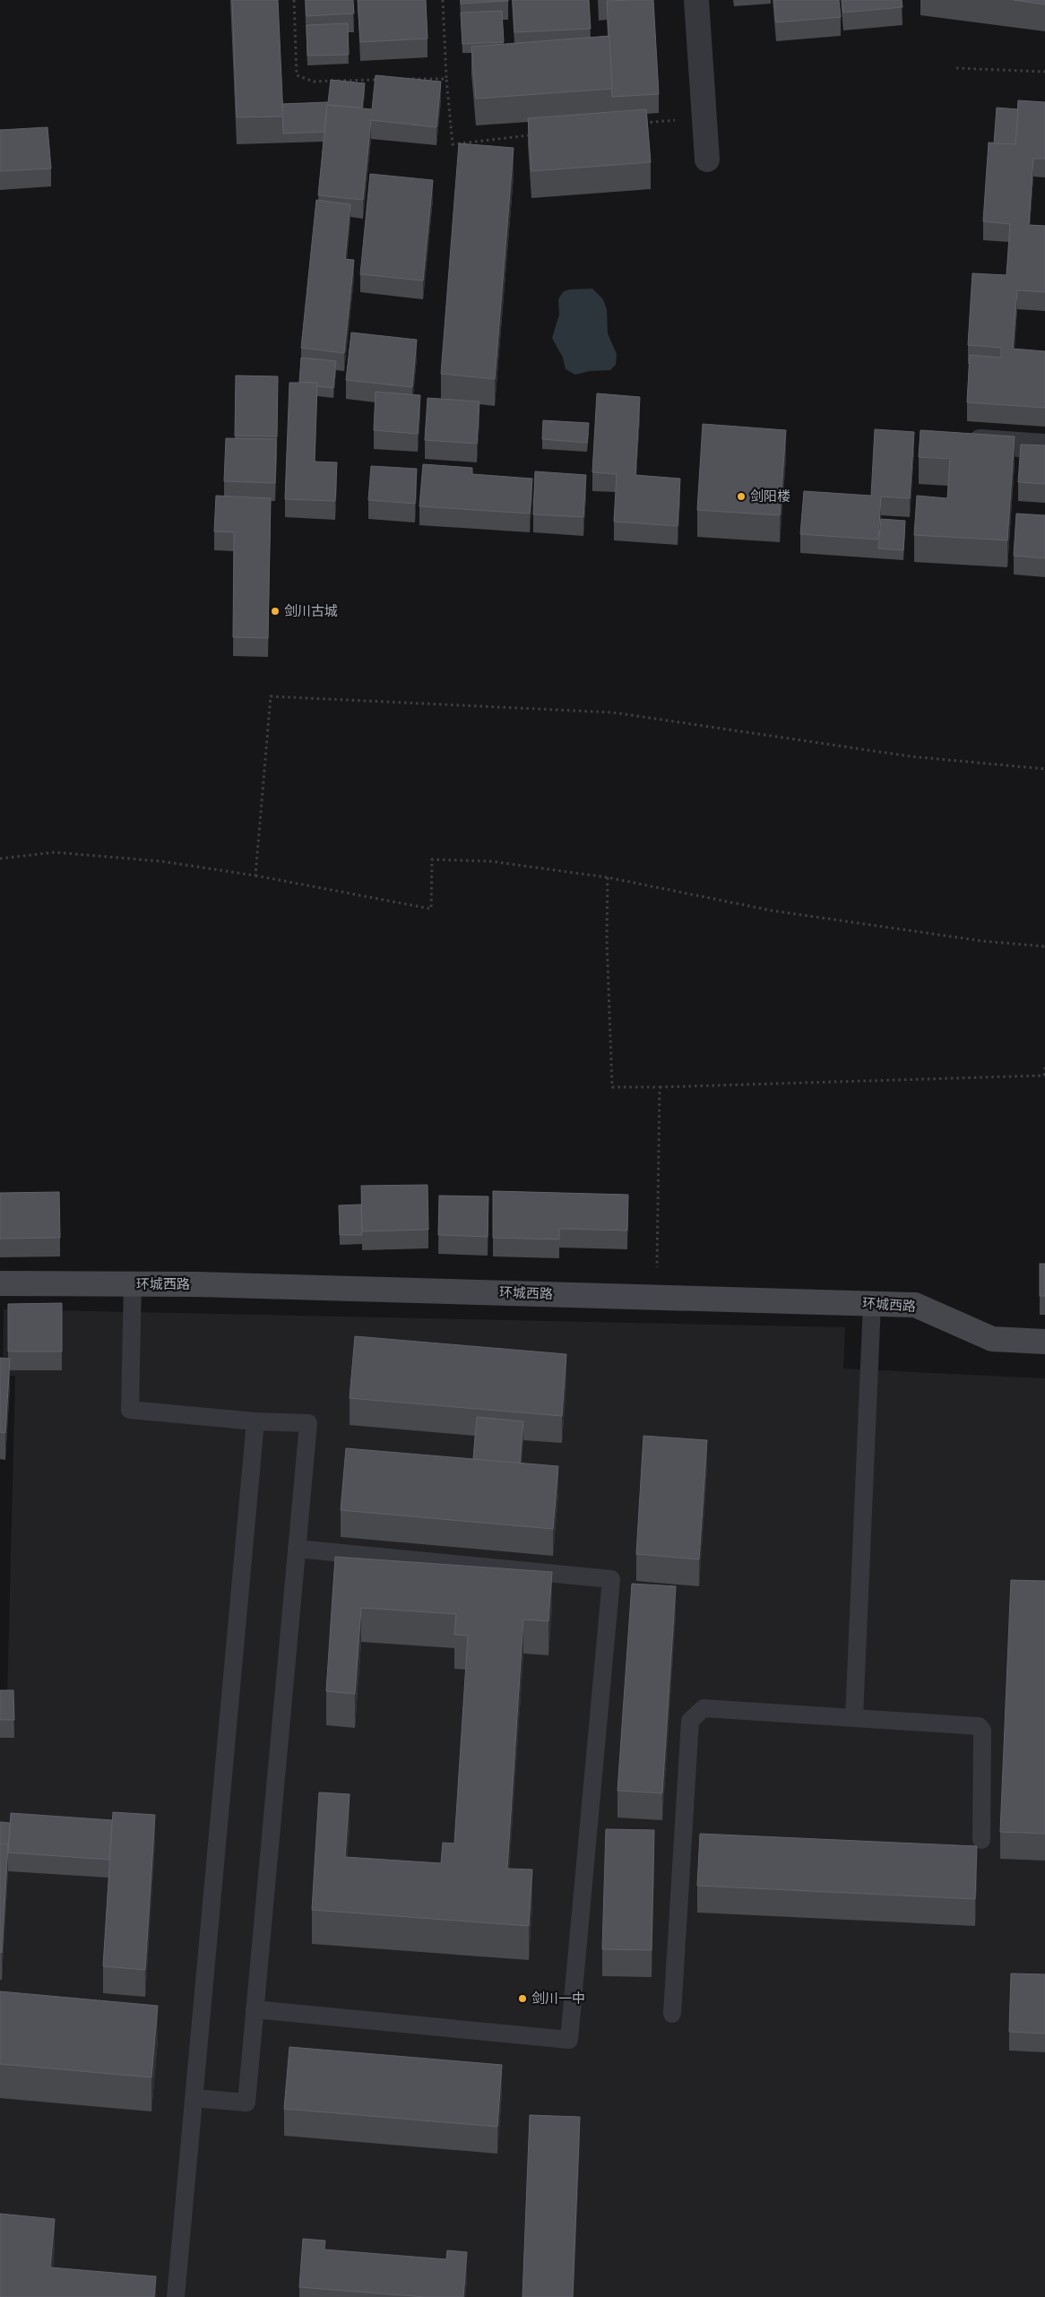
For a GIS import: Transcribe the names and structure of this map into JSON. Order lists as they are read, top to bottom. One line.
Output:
{"streets":{"street":["环城西路"]},"places":["剑阳楼","剑川古城","剑川一中"]}
